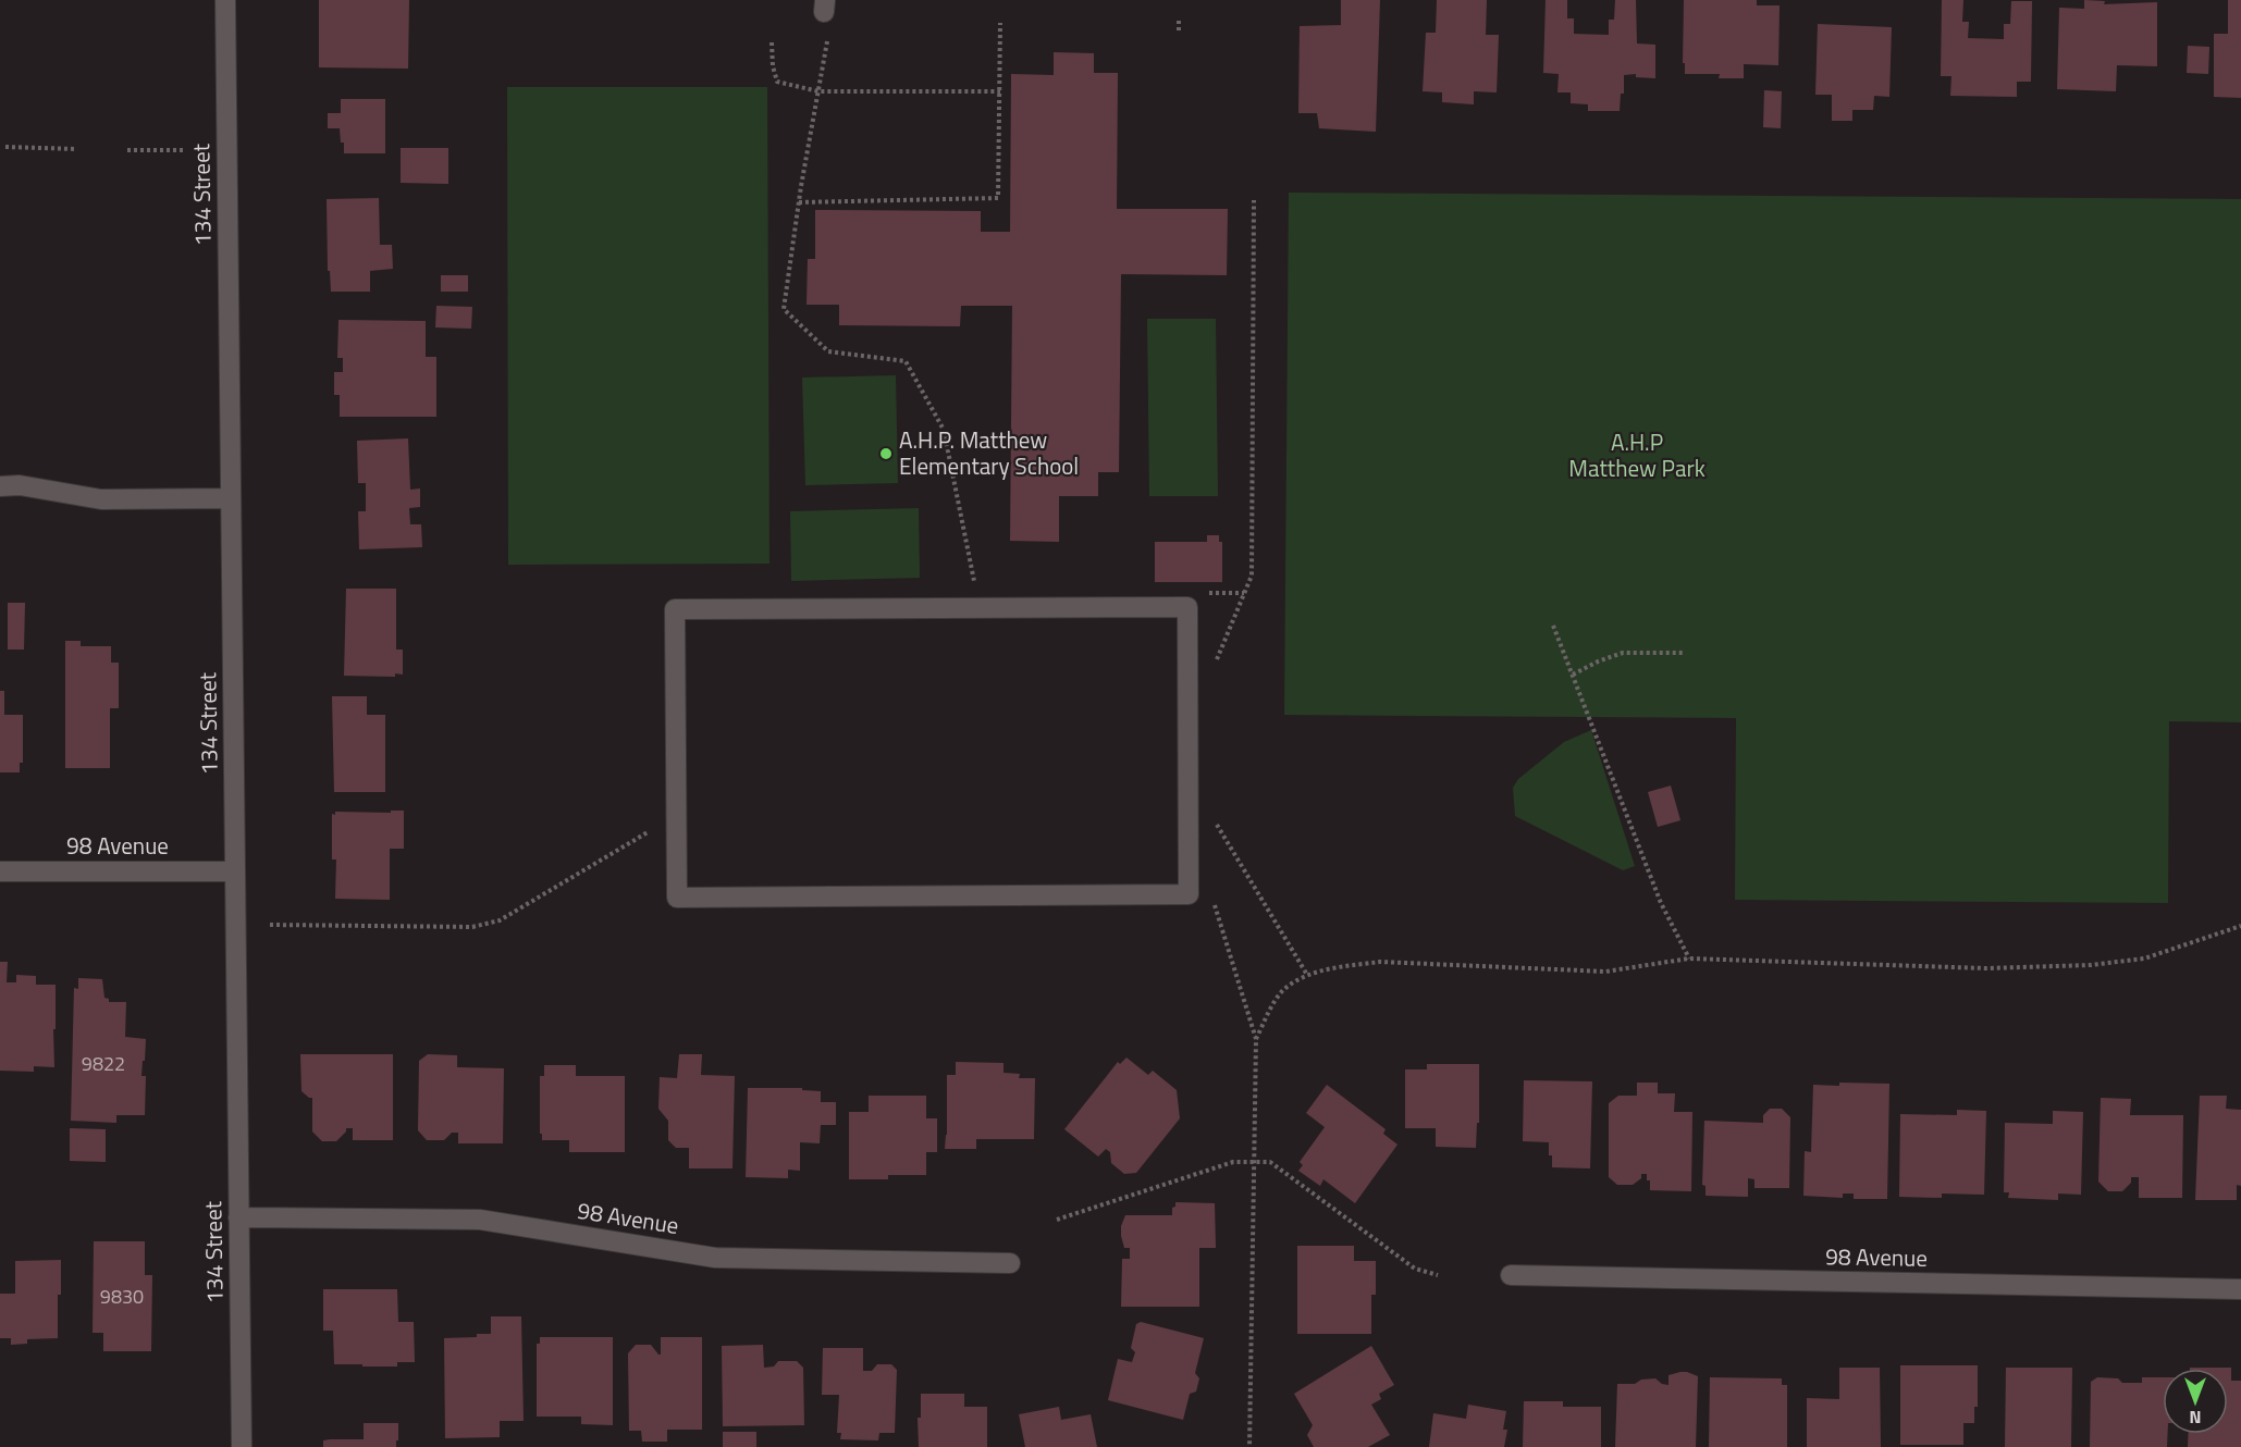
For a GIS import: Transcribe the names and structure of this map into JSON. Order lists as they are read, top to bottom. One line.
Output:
{"streets":{"street":["134 Street","98 Avenue"]},"crossings":[["134 Street","98 Avenue"]],"parks":["A.H.P Matthew Park"],"places":["A.H.P. Matthew Elementary School"],"house_numbers":["9822","9830"],"north":"bottom"}
